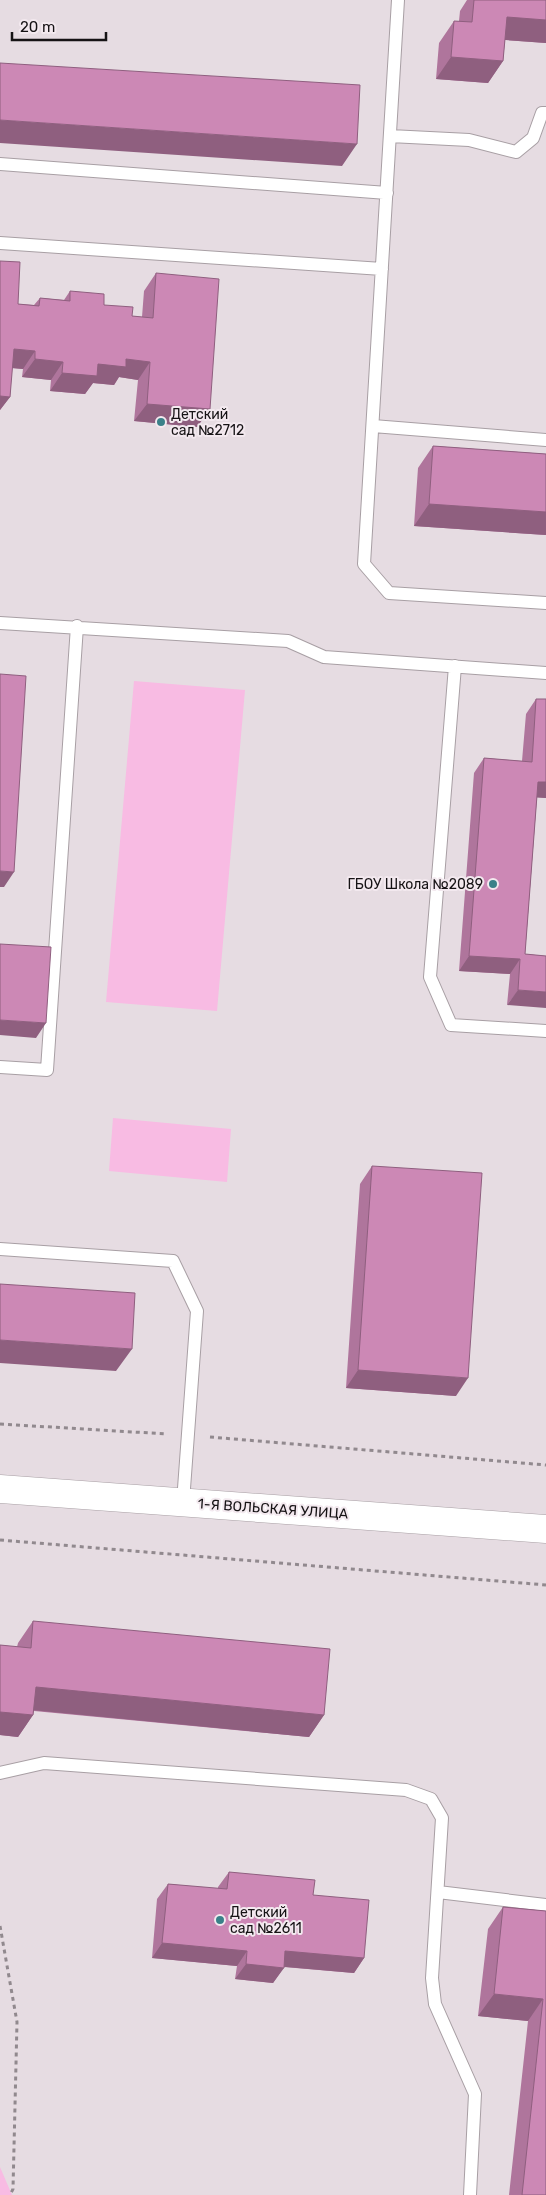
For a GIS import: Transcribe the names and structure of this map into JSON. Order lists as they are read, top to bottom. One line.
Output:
{"streets":{"street":["1-Я ВОЛЬСКАЯ УЛИЦА"]},"places":["Детский сад №2712","ГБОУ Школа №2089","Детский сад №2611"],"scale_bar":"20 m"}
